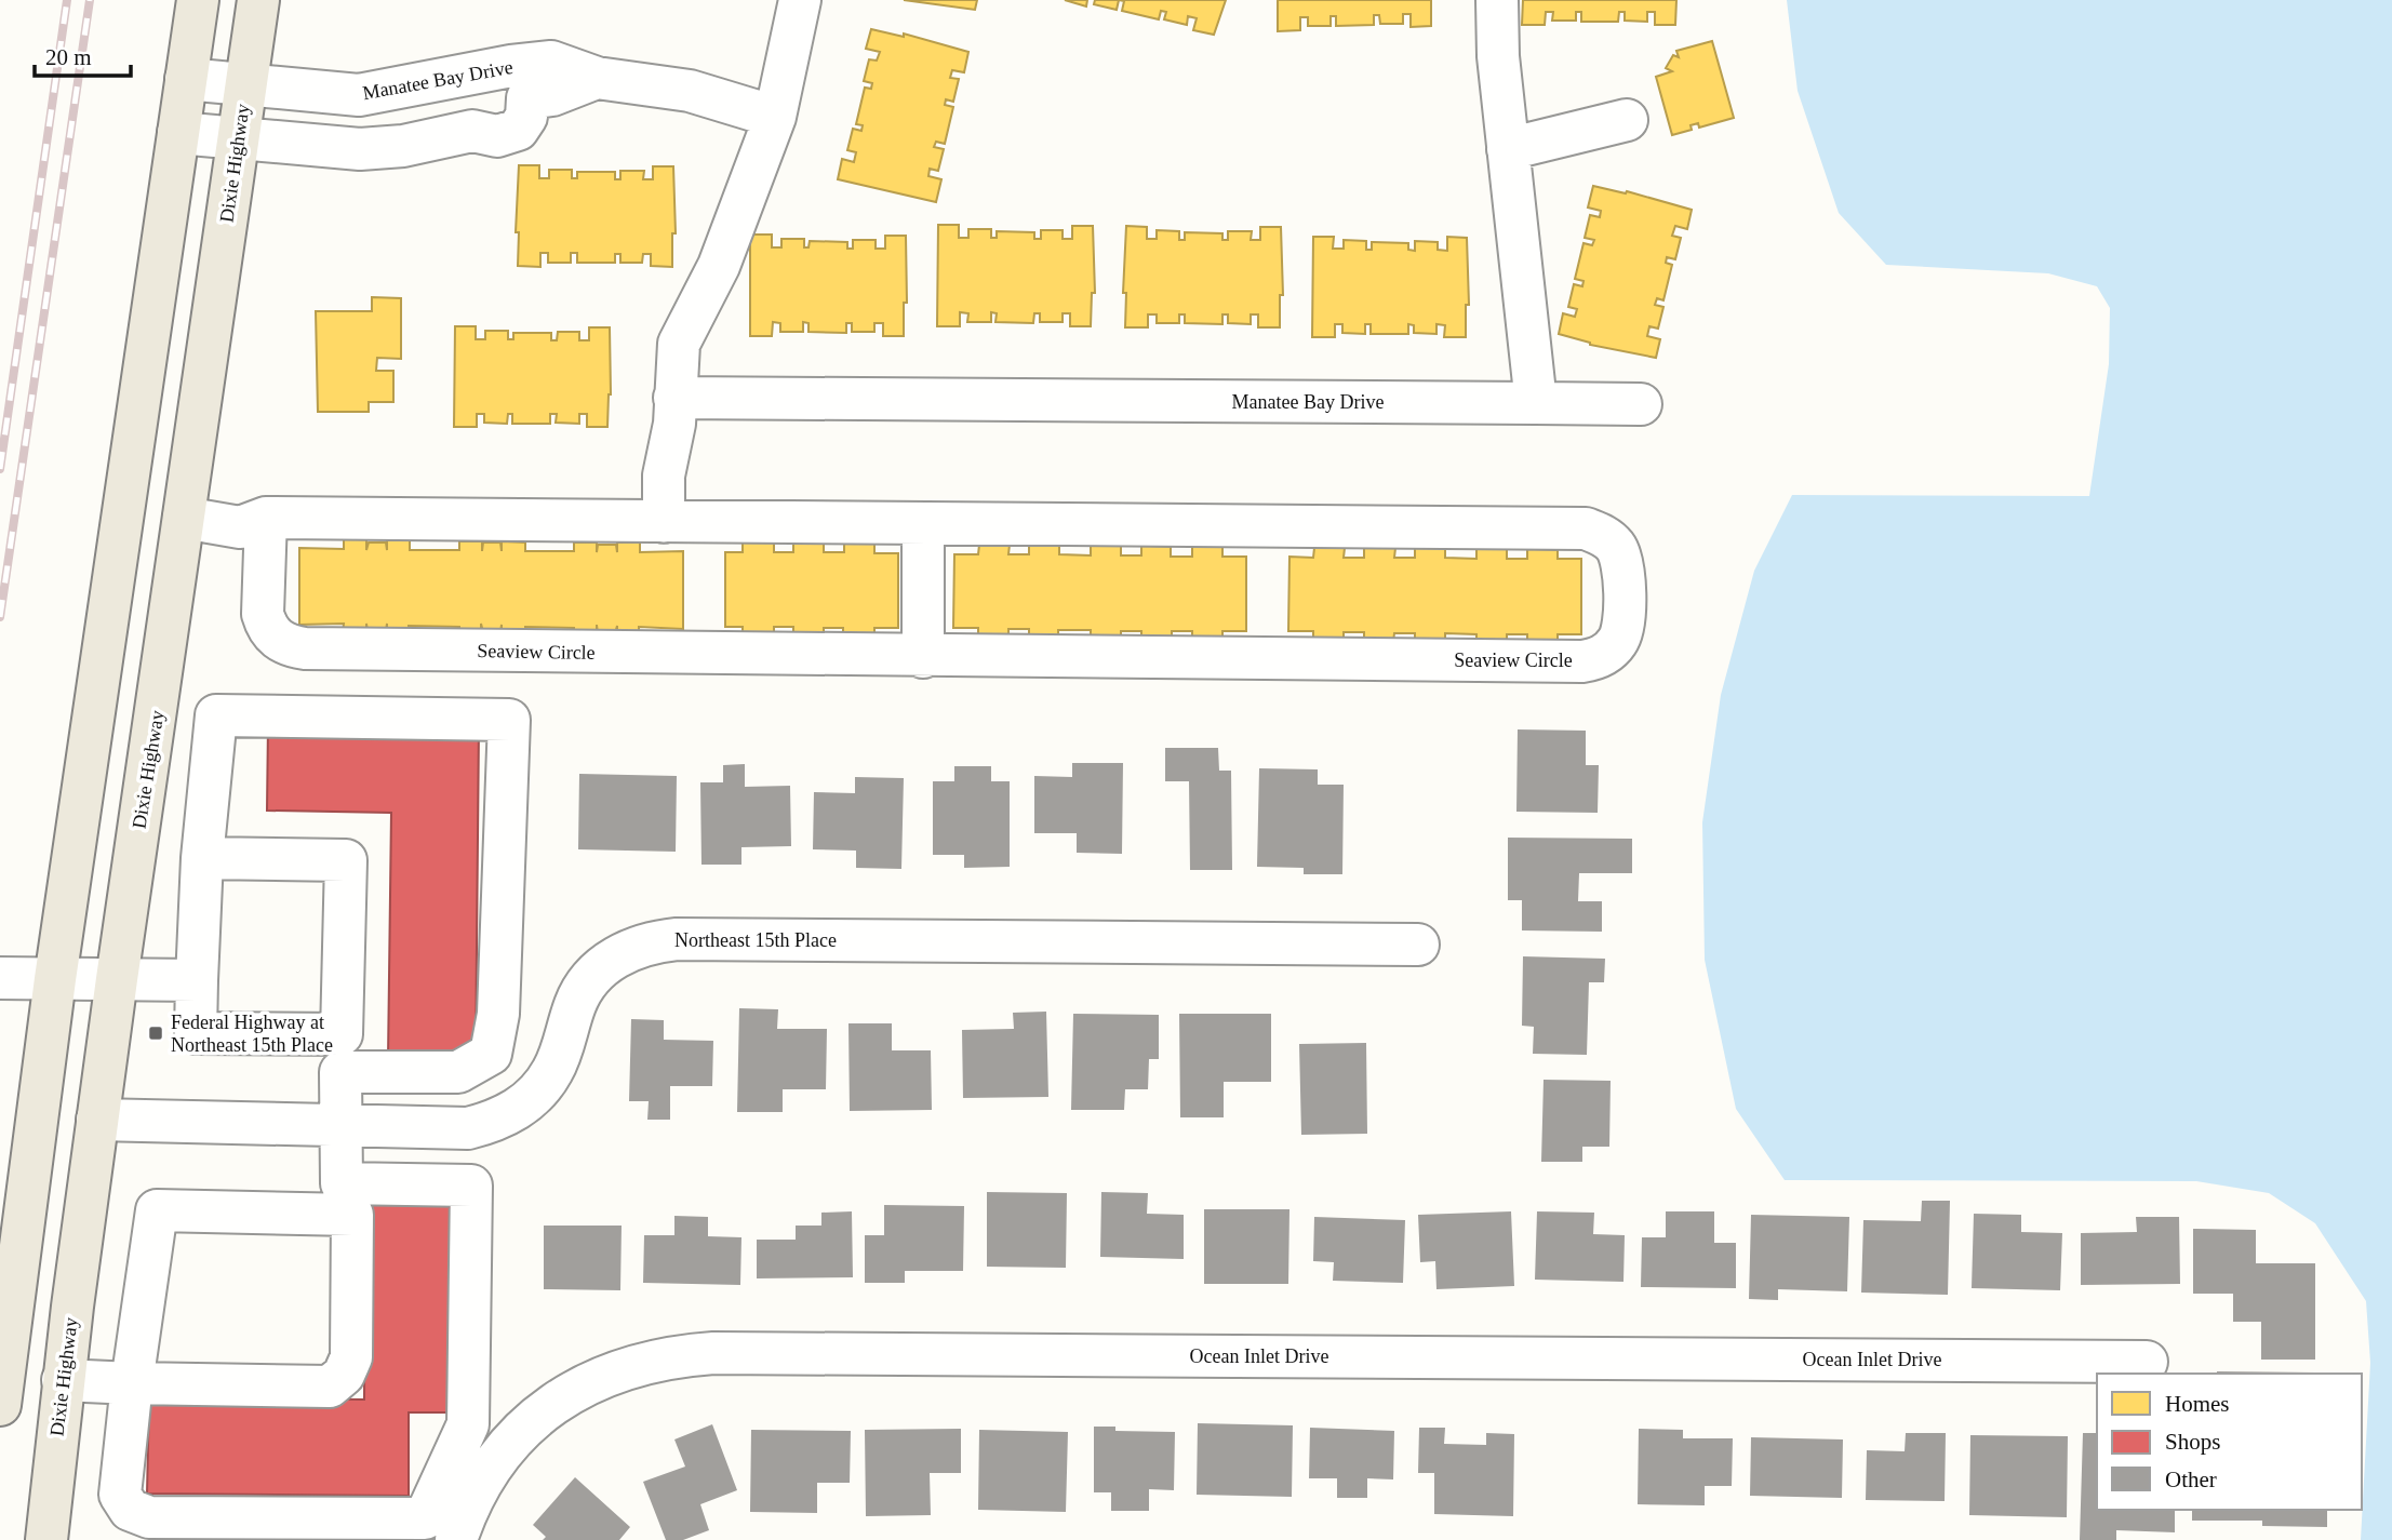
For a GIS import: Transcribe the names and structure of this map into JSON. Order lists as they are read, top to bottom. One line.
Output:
{"streets":{"main road":["Dixie Highway"],"street":["Manatee Bay Drive","Seaview Circle","Northeast 15th Place","Ocean Inlet Drive"]},"crossings":[["Manatee Bay Drive","Dixie Highway"],["Dixie Highway","Seaview Circle"],["Dixie Highway","Northeast 15th Place"]],"places":{"transit":["Federal Highway at Northeast 15th Place"]},"legend":["Homes","Shops","Other"],"scale_bar":"20 m"}
